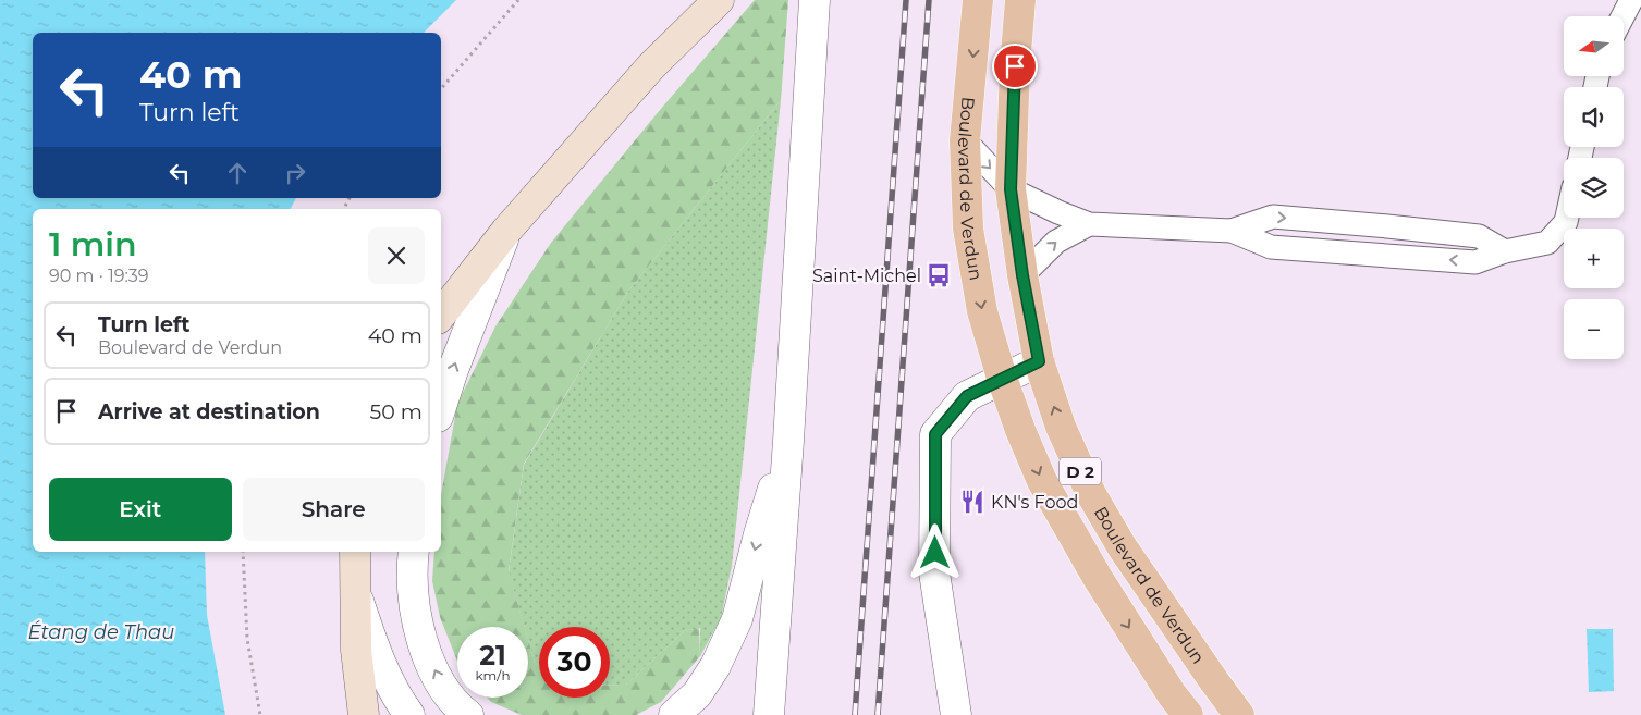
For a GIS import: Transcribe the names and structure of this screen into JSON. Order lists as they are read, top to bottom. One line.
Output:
{"streets":{"main road":["Boulevard de Verdun","D 2"]},"water":["Étang de Thau"],"places":{"bus stop":["Saint-Michel"],"restaurant":["KN's Food"]},"north":"left","page":{"map_buttons":["+","−"],"turn":["40 m","Turn left"],"heading":["1 min","90 m · 19:39"],"list":[{"name":"Turn left","note":"Boulevard de Verdun","value":"40 m"},{"name":"Arrive at destination","value":"50 m"}],"buttons":["Exit","Share"],"speed":"21 km/h","limit":"30"}}
